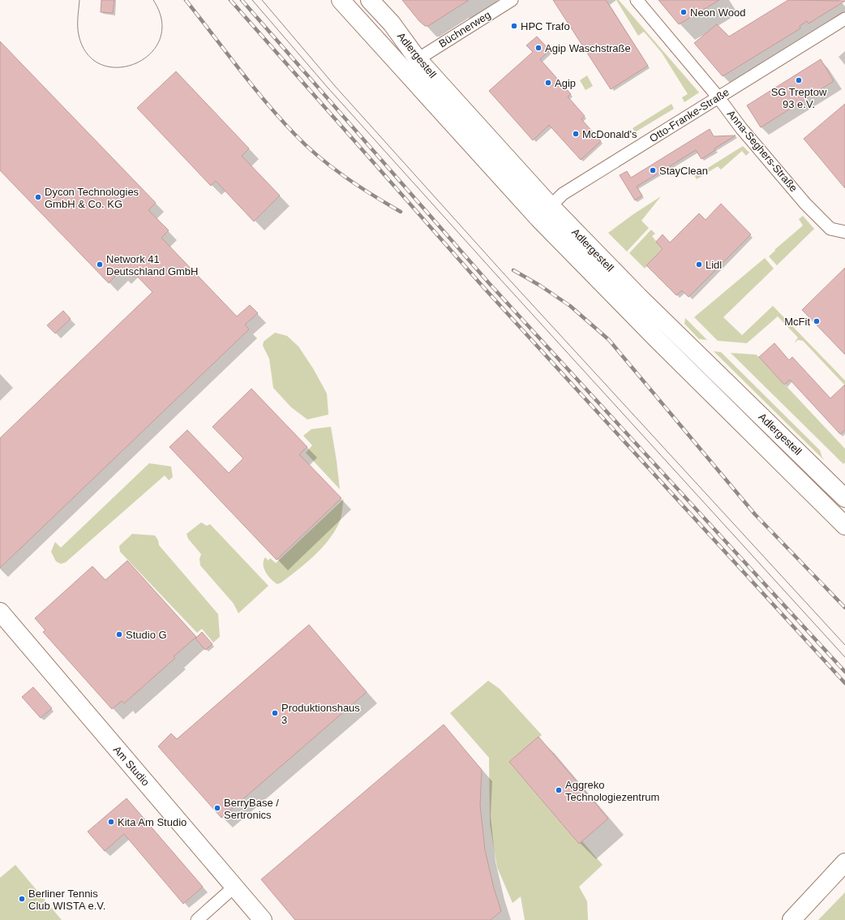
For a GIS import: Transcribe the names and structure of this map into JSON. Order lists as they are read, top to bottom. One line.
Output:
{"streets":{"main road":["Adlergestell","Otto-Franke-Straße","Am Studio"],"street":["Büchnerweg","Anna-Seghers-Straße"]},"crossings":[["Büchnerweg","Adlergestell"],["Adlergestell","Otto-Franke-Straße"],["Otto-Franke-Straße","Anna-Seghers-Straße"]],"places":["Neon Wood","HPC Trafo","Agip Waschstraße","SG Treptow 93 e.V.","Agip","McDonald's","StayClean","Dycon Technologies GmbH & Co. KG","Network 41 Deutschland GmbH","Lidl","McFit","Studio G","Produktionshaus 3","Aggreko Technologiezentrum","BerryBase / Sertronics","Kita Am Studio","Berliner Tennis Club WISTA e.V."]}
